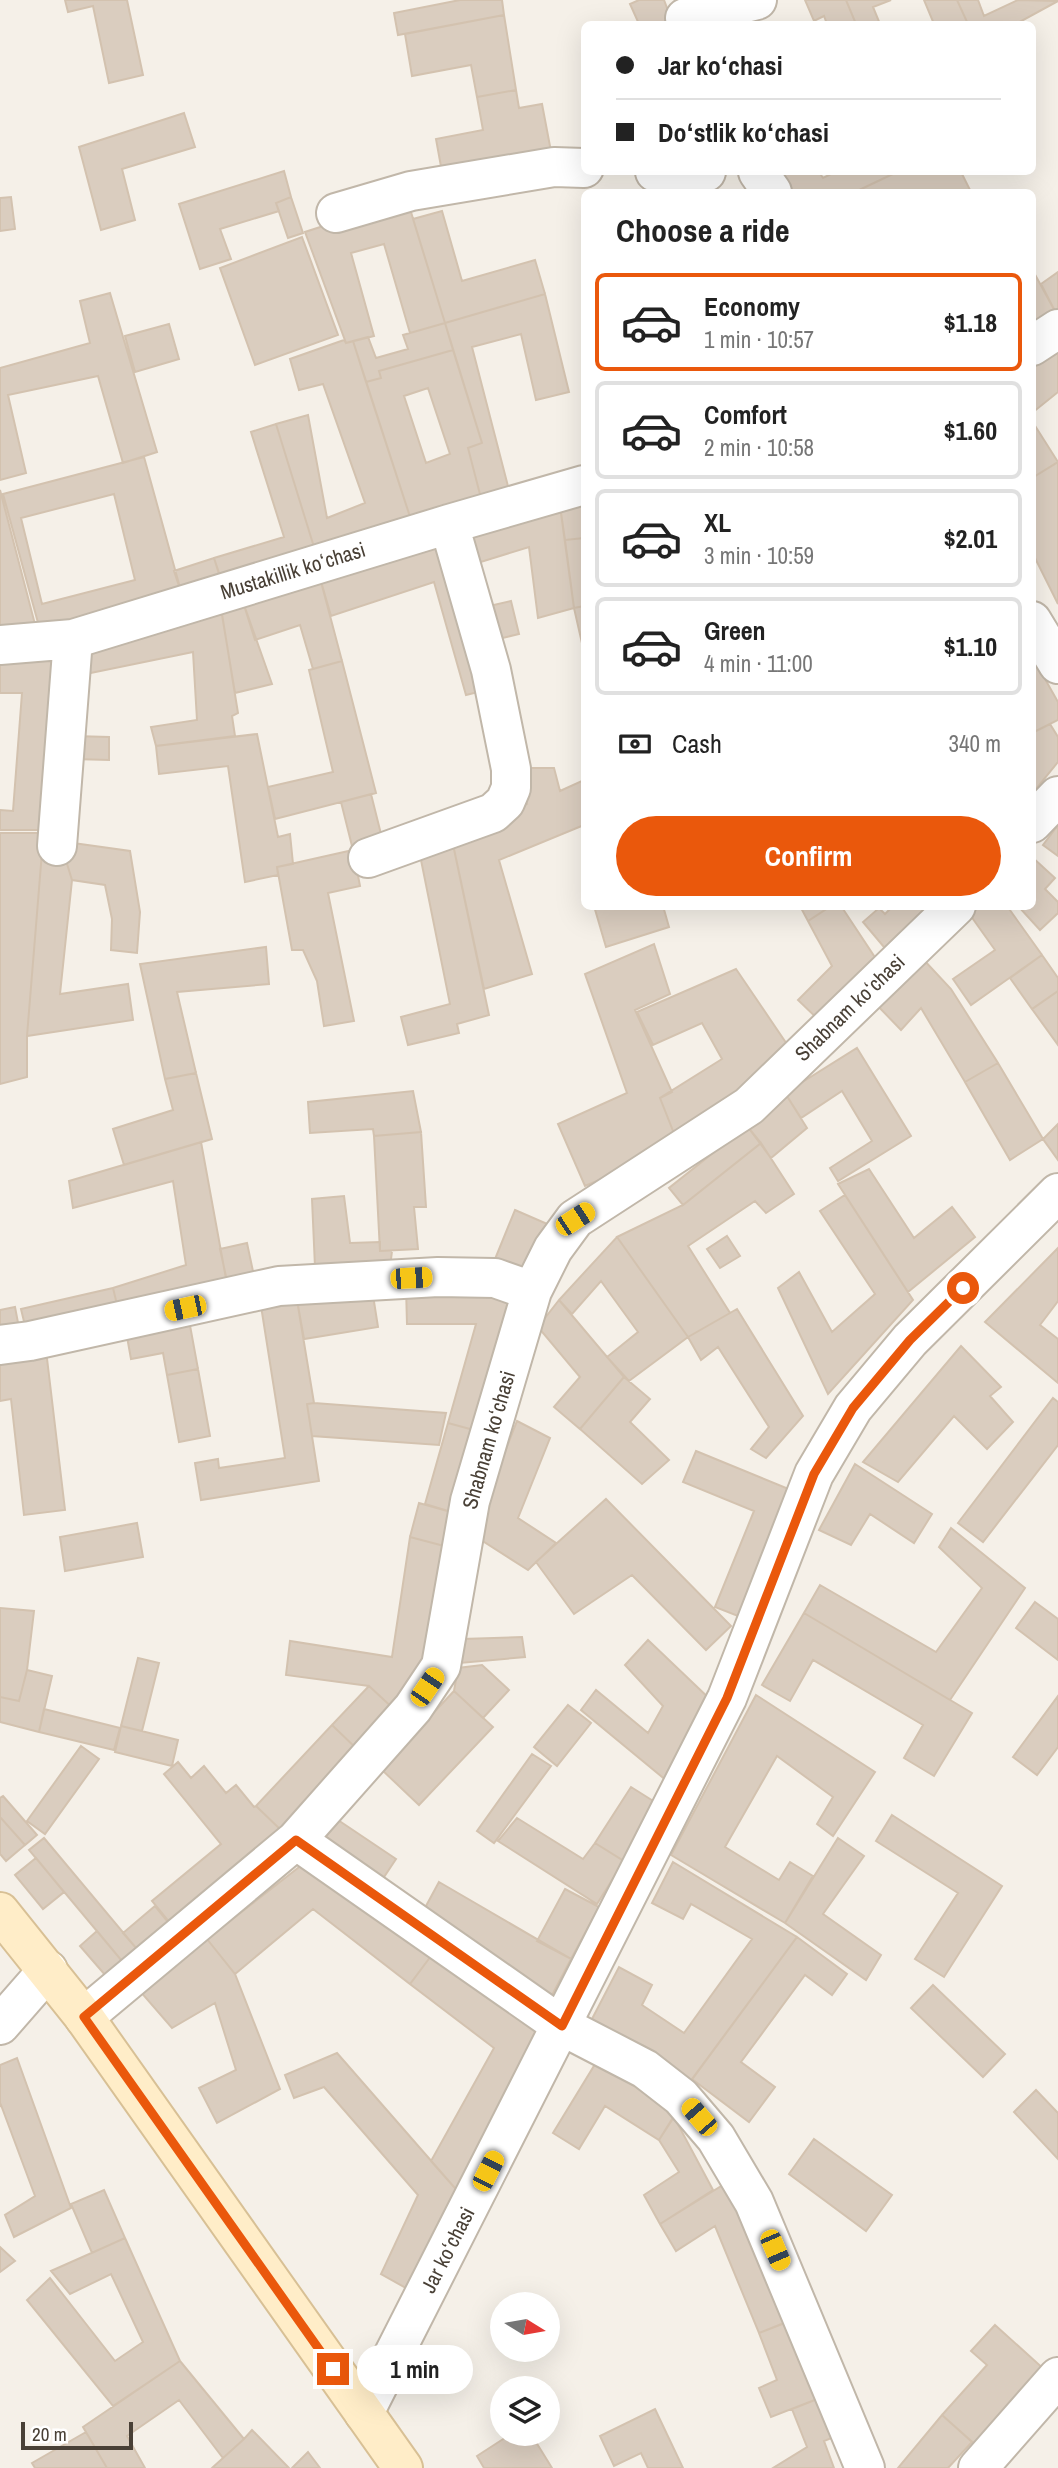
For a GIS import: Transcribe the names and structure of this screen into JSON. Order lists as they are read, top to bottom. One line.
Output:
{"streets":{"street":["Mustakillik koʻchasi","Shabnam koʻchasi","Jar koʻchasi"]},"scale_bar":"20 m","north":"right","page":{"banner":["Jar koʻchasi","Doʻstlik koʻchasi"],"heading":"Choose a ride","list":[{"name":"Economy","note":"1 min · 10:57","value":"$1.18"},{"name":"Comfort","note":"2 min · 10:58","value":"$1.60"},{"name":"XL","note":"3 min · 10:59","value":"$2.01"},{"name":"Green","note":"4 min · 11:00","value":"$1.10"}],"pay":["Cash","340 m"],"buttons":"Confirm","bubble":"1 min","scale":"20 m"}}
